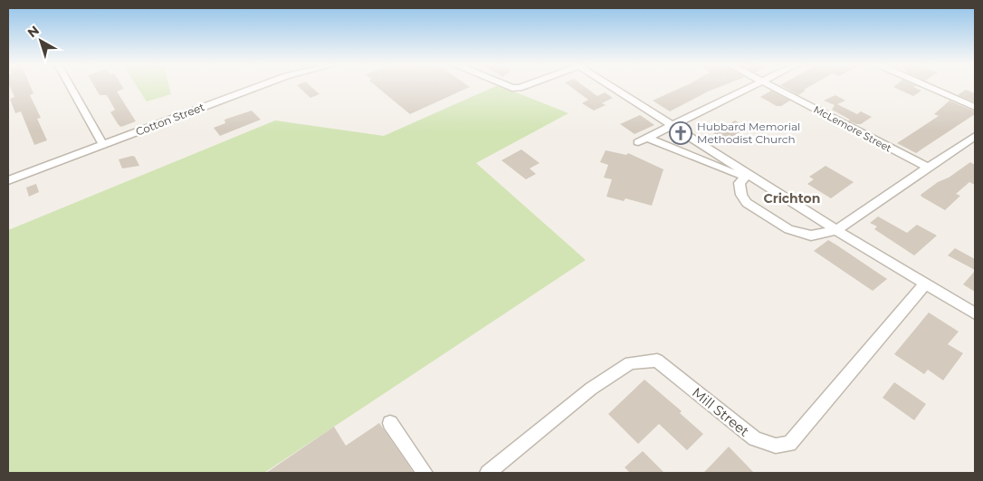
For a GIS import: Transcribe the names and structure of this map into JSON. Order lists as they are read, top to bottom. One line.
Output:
{"streets":{"street":["Cotton Street","McLemore Street","Mill Street"]},"districts":["Crichton"],"places":{"church":["Hubbard Memorial Methodist Church"]},"north":"top left"}
